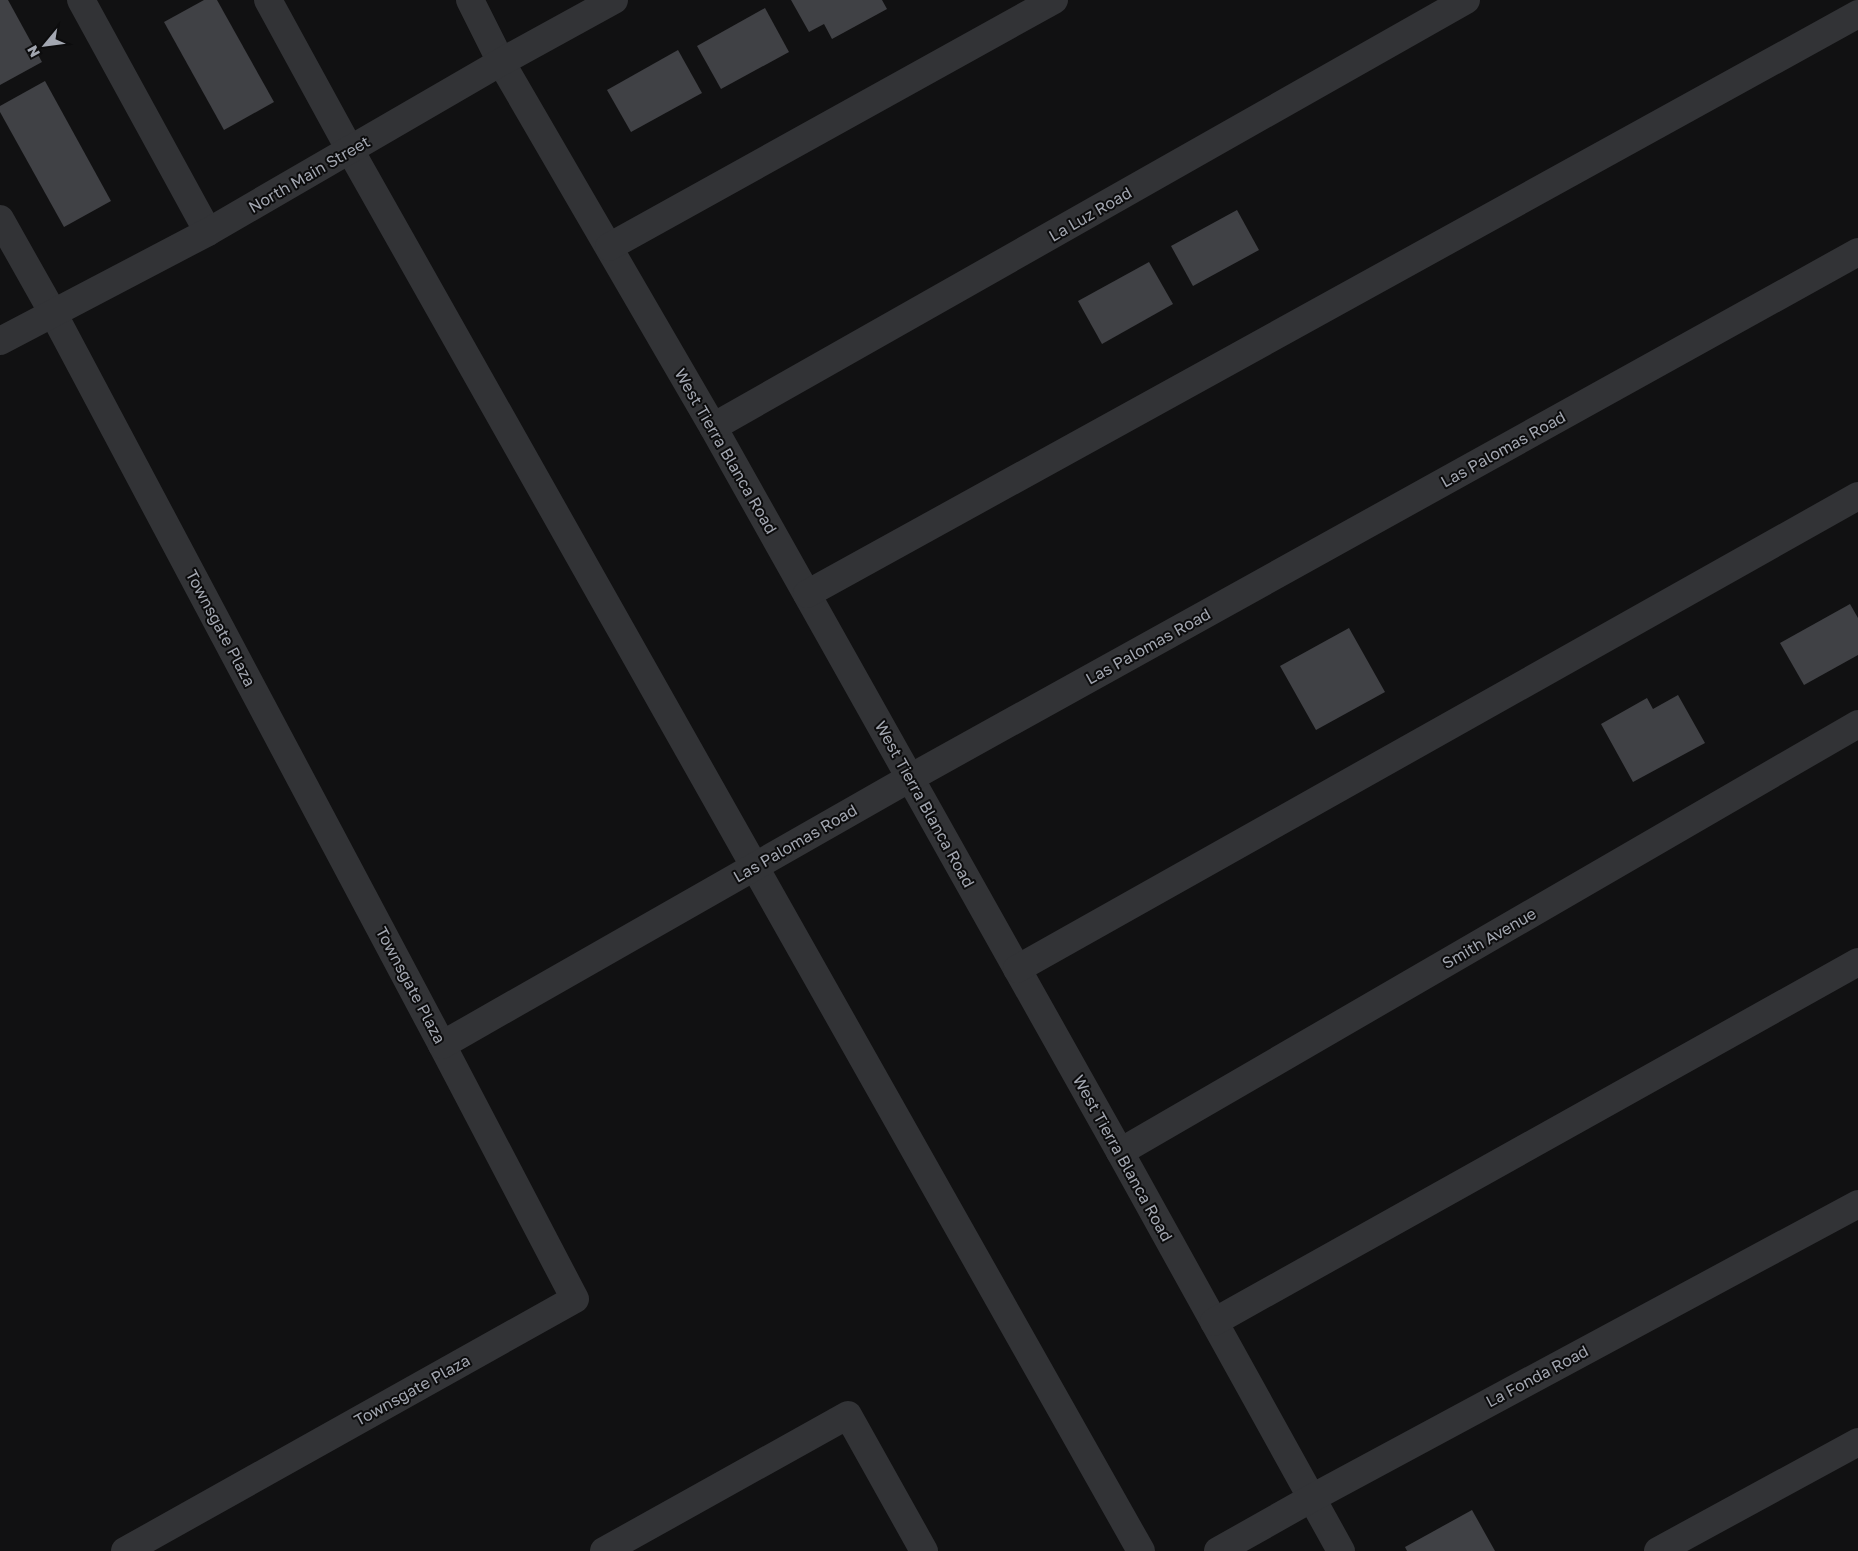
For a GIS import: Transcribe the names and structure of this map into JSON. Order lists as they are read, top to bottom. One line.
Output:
{"streets":{"street":["North Main Street","La Luz Road","Las Palomas Road","West Tierra Blanca Road","Townsgate Plaza","Smith Avenue","La Fonda Road"]},"crossings":[["North Main Street","West Tierra Blanca Road"],["North Main Street","Townsgate Plaza"],["La Luz Road","West Tierra Blanca Road"],["Las Palomas Road","West Tierra Blanca Road"],["Las Palomas Road","Townsgate Plaza"],["West Tierra Blanca Road","Smith Avenue"],["West Tierra Blanca Road","La Fonda Road"]],"north":"bottom left"}
